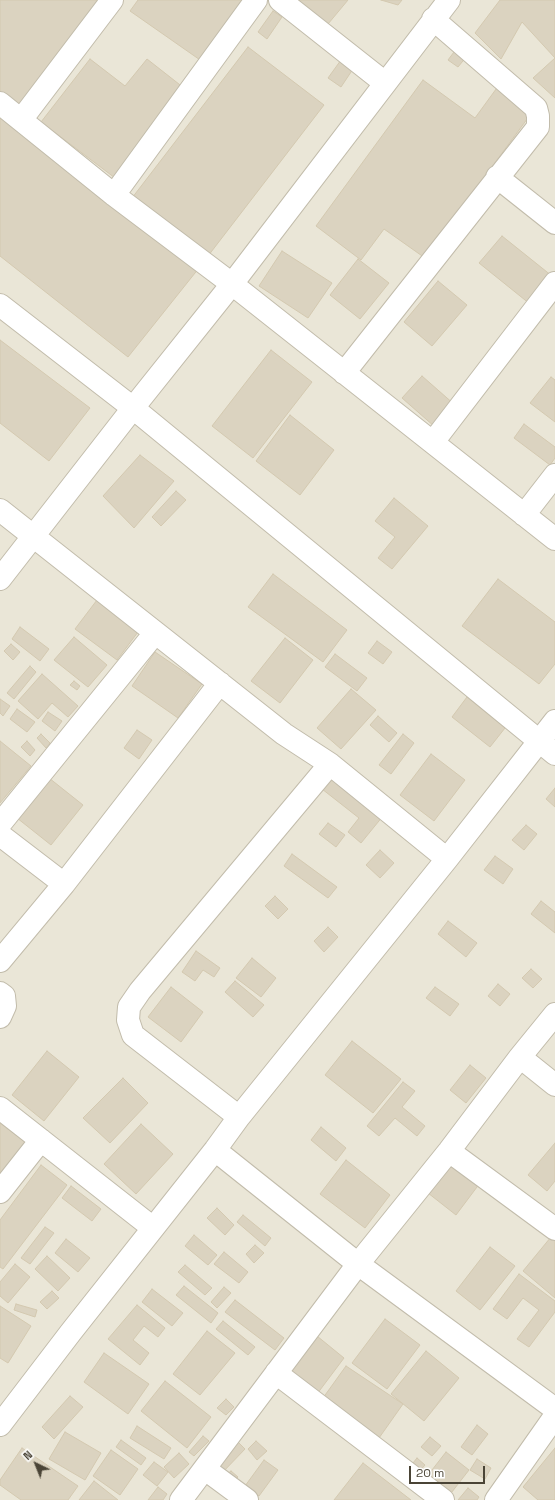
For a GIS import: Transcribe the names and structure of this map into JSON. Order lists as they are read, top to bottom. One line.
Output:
{"scale_bar":"20 m","north":"top left"}
